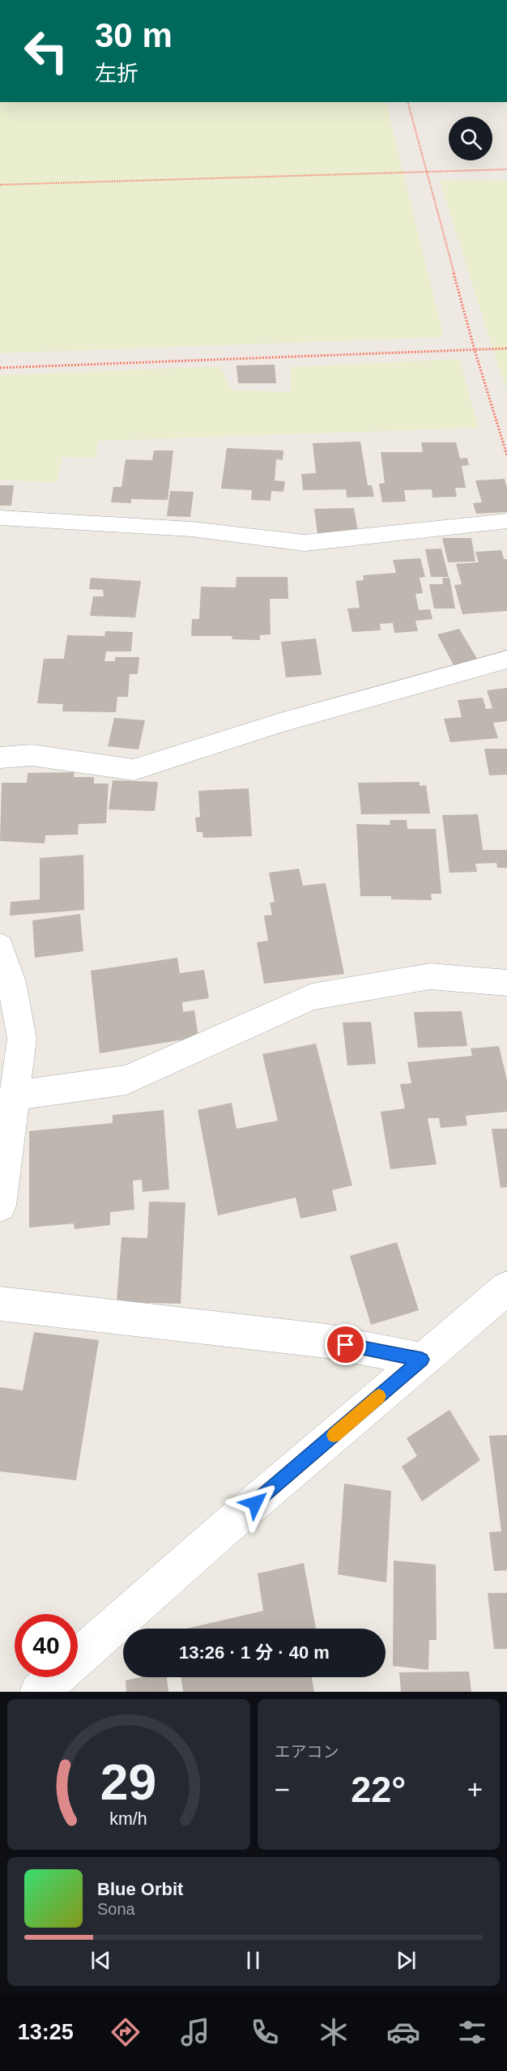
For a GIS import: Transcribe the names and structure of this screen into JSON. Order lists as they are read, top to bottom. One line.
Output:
{"page":{"turn":["30 m","左折"],"limit":"40","trip":"13:26 · 1 分 · 40 m","tile":"エアコン","heat":["−","22°","+"],"song":["Blue Orbit","Sona"],"tabs":"13:25","gauge":["29","km/h"]}}
